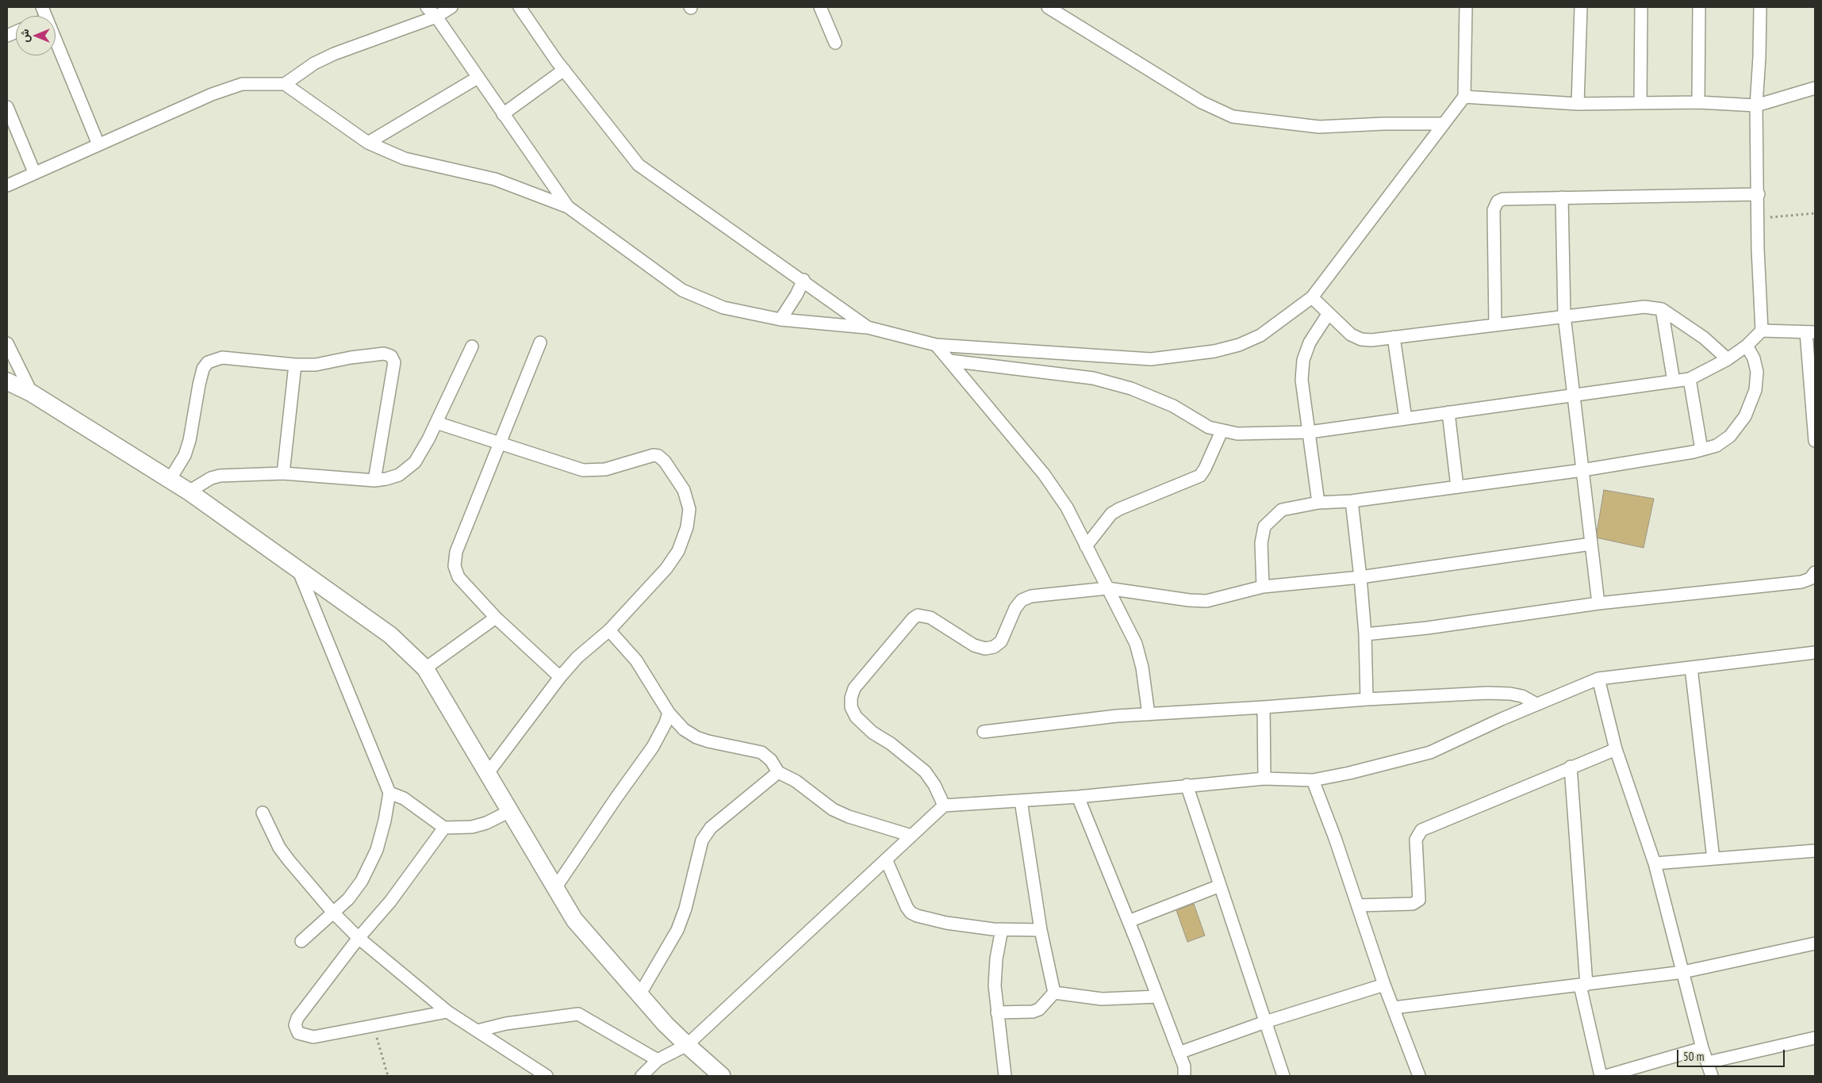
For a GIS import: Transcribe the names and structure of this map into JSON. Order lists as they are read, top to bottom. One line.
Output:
{"scale_bar":"50 m","north":"left"}
